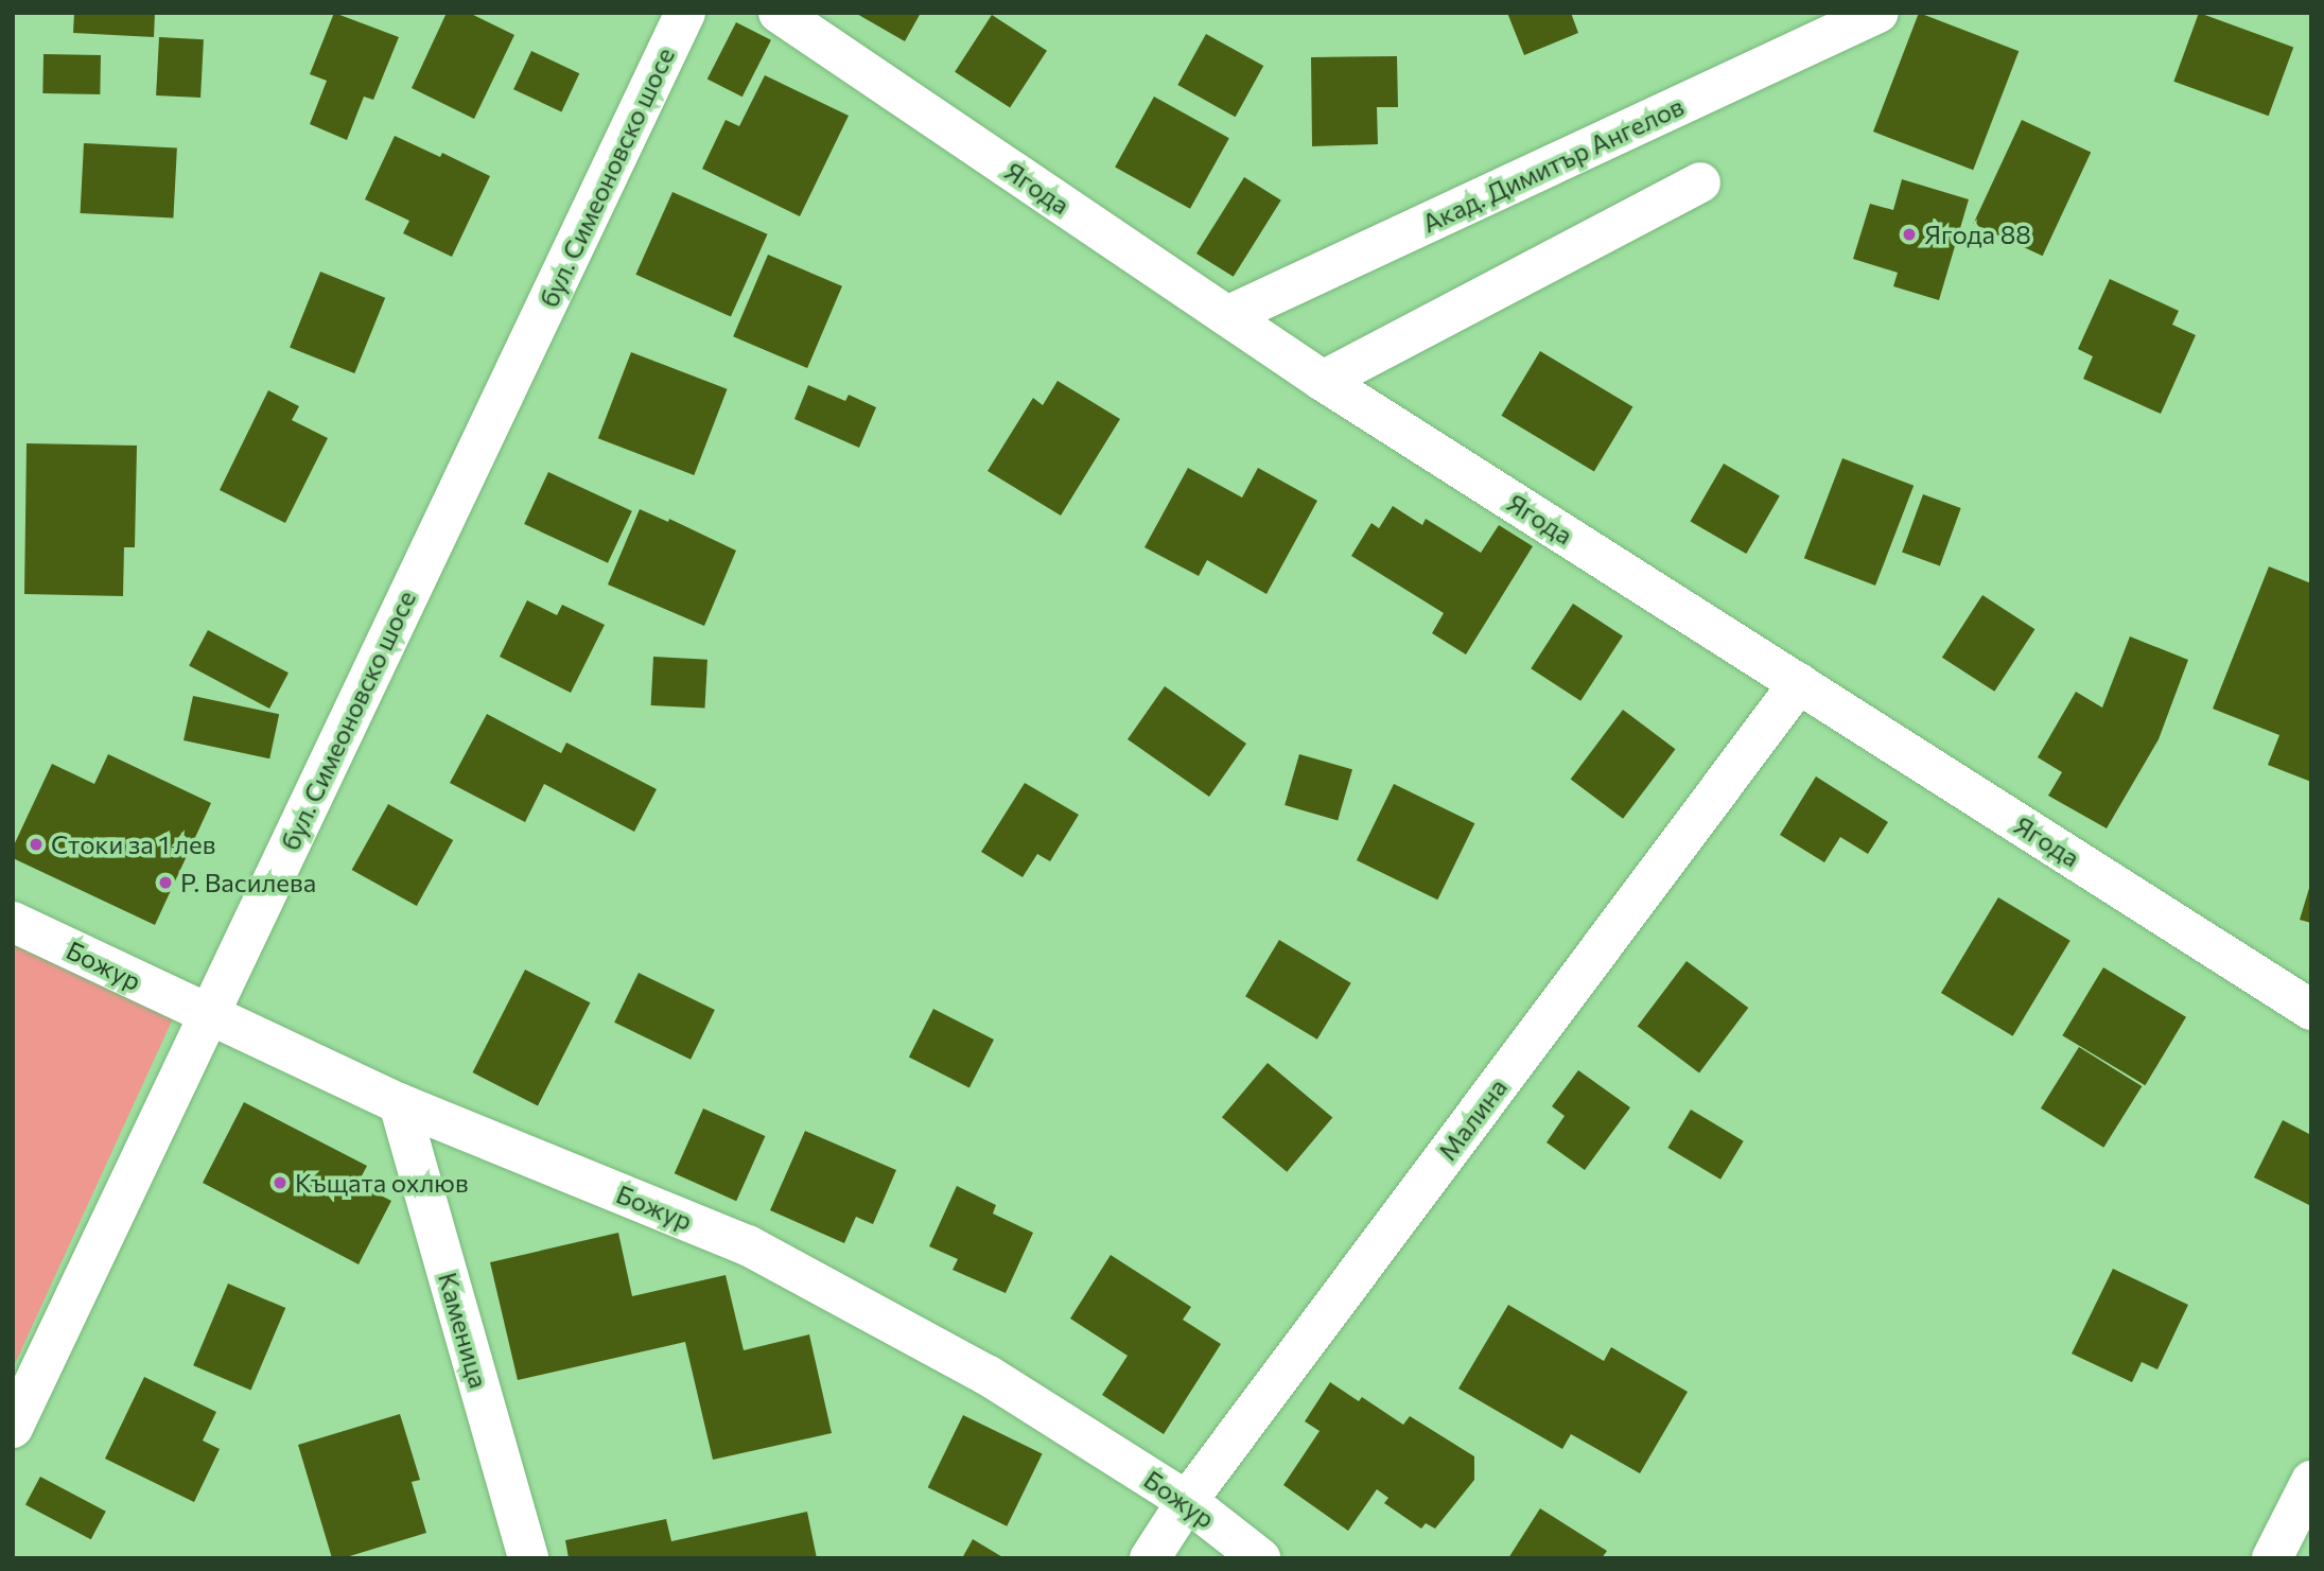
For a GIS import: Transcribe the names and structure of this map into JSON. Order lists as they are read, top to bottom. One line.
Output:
{"streets":{"street":["Акад. Димитър Ангелов","бул. Симеоновско шосе","Ягода","Божур","Малина","Каменица"]},"crossings":[["Акад. Димитър Ангелов","Ягода"],["бул. Симеоновско шосе","Божур"],["Ягода","Малина"],["Божур","Малина"],["Божур","Каменица"]],"places":["Ягода 88","Стоки за 1 лев","Р. Василева","Къщата охлюв"]}
